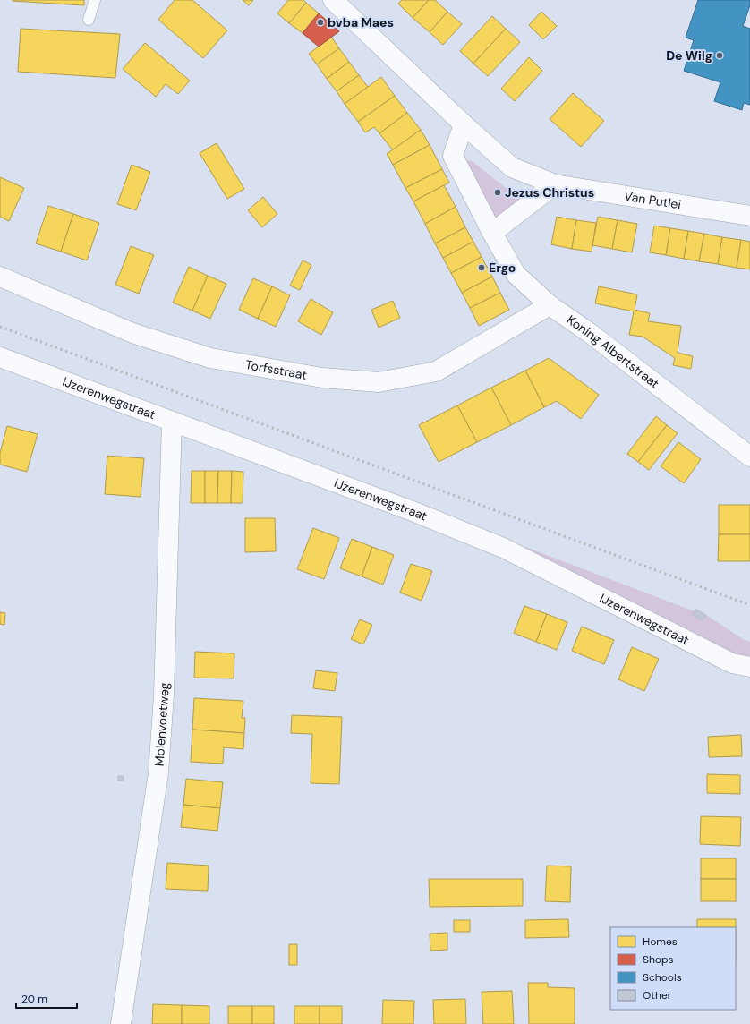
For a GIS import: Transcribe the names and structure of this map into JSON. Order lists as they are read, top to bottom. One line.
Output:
{"streets":{"street":["Van Putlei","Koning Albertstraat","Torfsstraat","IJzerenwegstraat","Molenvoetweg"]},"crossings":[["Koning Albertstraat","Torfsstraat"],["IJzerenwegstraat","Molenvoetweg"]],"places":["bvba Maes","De Wilg","Jezus Christus","Ergo"],"legend":["Homes","Shops","Schools","Other"],"scale_bar":"20 m"}
